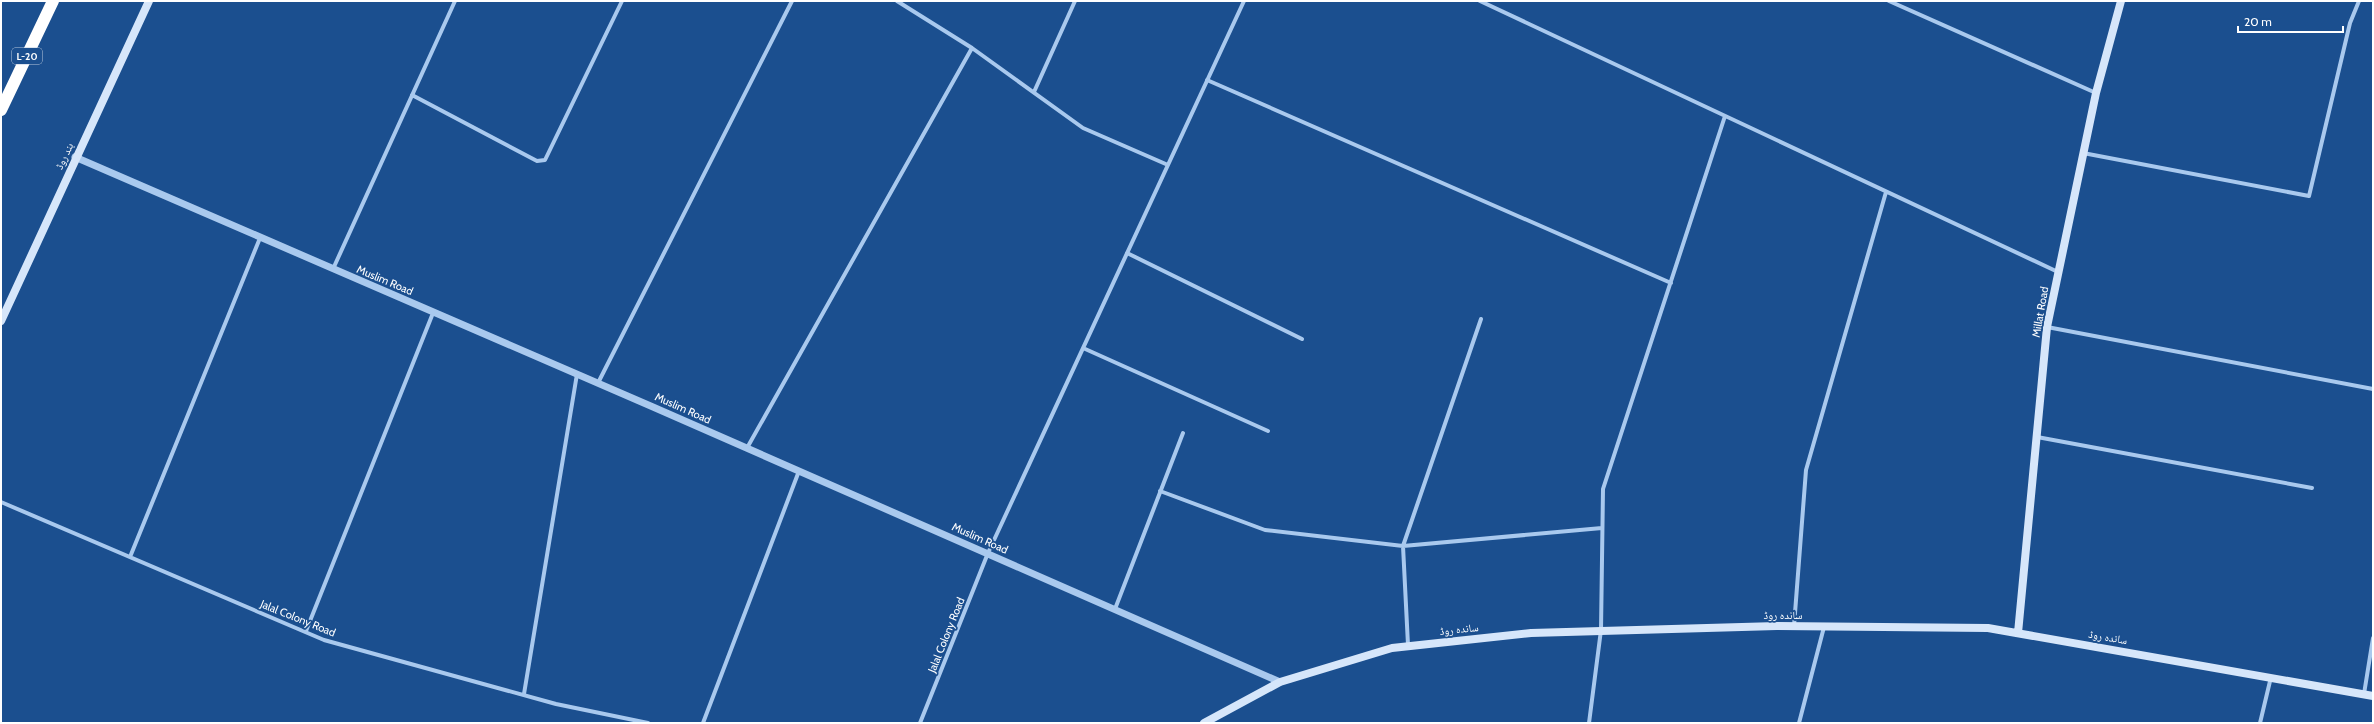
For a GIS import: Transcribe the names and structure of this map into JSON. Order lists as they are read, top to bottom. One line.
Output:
{"streets":{"highway":["L-20"],"main road":["بند روڈ","Millat Road","ساندہ روڈ"],"street":["Muslim Road","Jalal Colony Road"]},"crossings":[["بند روڈ","Muslim Road"],["Muslim Road","ساندہ روڈ"],["Muslim Road","Jalal Colony Road"],["Millat Road","ساندہ روڈ"]],"scale_bar":"20 m"}
